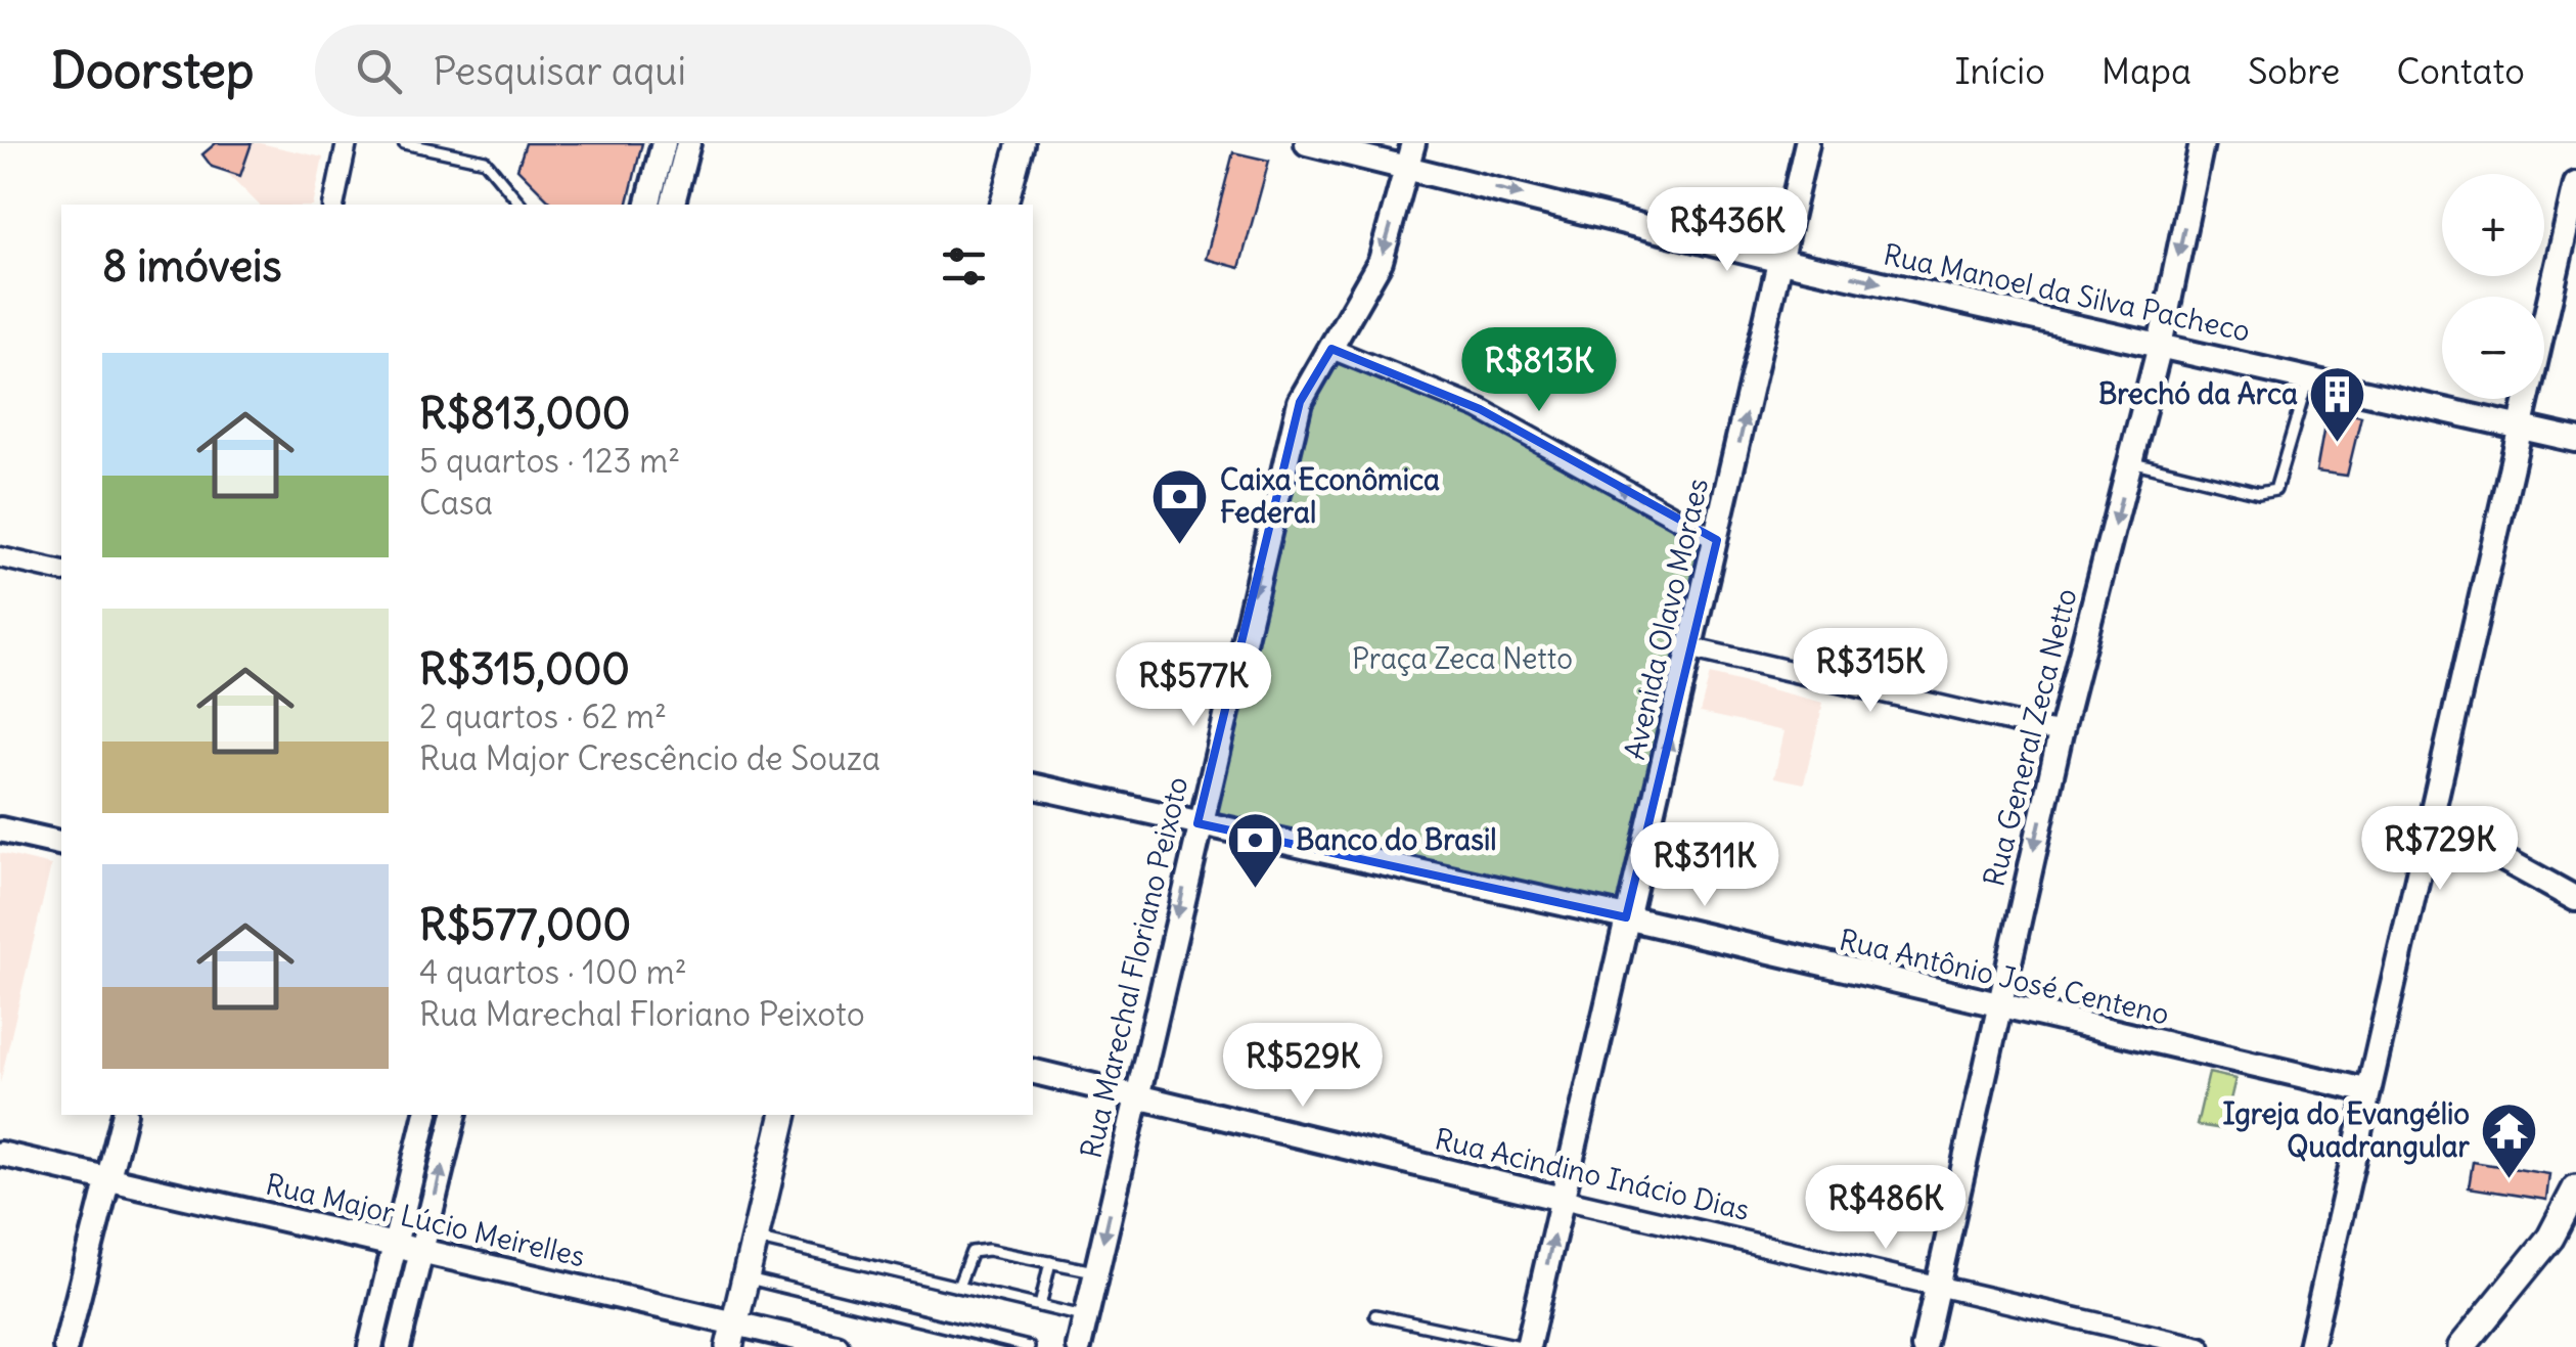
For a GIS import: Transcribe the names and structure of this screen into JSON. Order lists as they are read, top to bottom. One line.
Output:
{"streets":{"street":["Rua Manoel da Silva Pacheco","Avenida Olavo Moraes","Rua General Zeca Netto","Rua Marechal Floriano Peixoto","Rua Antônio José Centeno","Rua Acindino Inácio Dias","Rua Major Lúcio Meirelles"]},"crossings":[["Rua Manoel da Silva Pacheco","Avenida Olavo Moraes"],["Rua Manoel da Silva Pacheco","Rua General Zeca Netto"],["Rua Manoel da Silva Pacheco","Rua Marechal Floriano Peixoto"],["Avenida Olavo Moraes","Rua Antônio José Centeno"],["Avenida Olavo Moraes","Rua Acindino Inácio Dias"],["Rua General Zeca Netto","Rua Antônio José Centeno"],["Rua General Zeca Netto","Rua Acindino Inácio Dias"],["Rua Marechal Floriano Peixoto","Rua Antônio José Centeno"],["Rua Marechal Floriano Peixoto","Rua Acindino Inácio Dias"]],"one_way":["Rua Manoel da Silva Pacheco","Avenida Olavo Moraes","Rua General Zeca Netto","Rua Marechal Floriano Peixoto"],"parks":["Praça Zeca Netto"],"places":{"building":["Brechó da Arca"],"bank":["Caixa Econômica Federal","Banco do Brasil"],"temple":["Igreja do Evangélio Quadrangular"]},"page":{"header":"Doorstep","search":"Pesquisar aqui","nav":["Início","Mapa","Sobre","Contato"],"map_buttons":["+","−"],"price":["R$436K","R$813K","R$315K","R$577K","R$729K","R$311K","R$529K","R$486K"],"heading":"8 imóveis","list":[{"name":"R$813,000","note":"5 quartos · 123 m² · Casa"},{"name":"R$315,000","note":"2 quartos · 62 m² · Rua Major Crescêncio de Souza"},{"name":"R$577,000","note":"4 quartos · 100 m² · Rua Marechal Floriano Peixoto"}]}}
